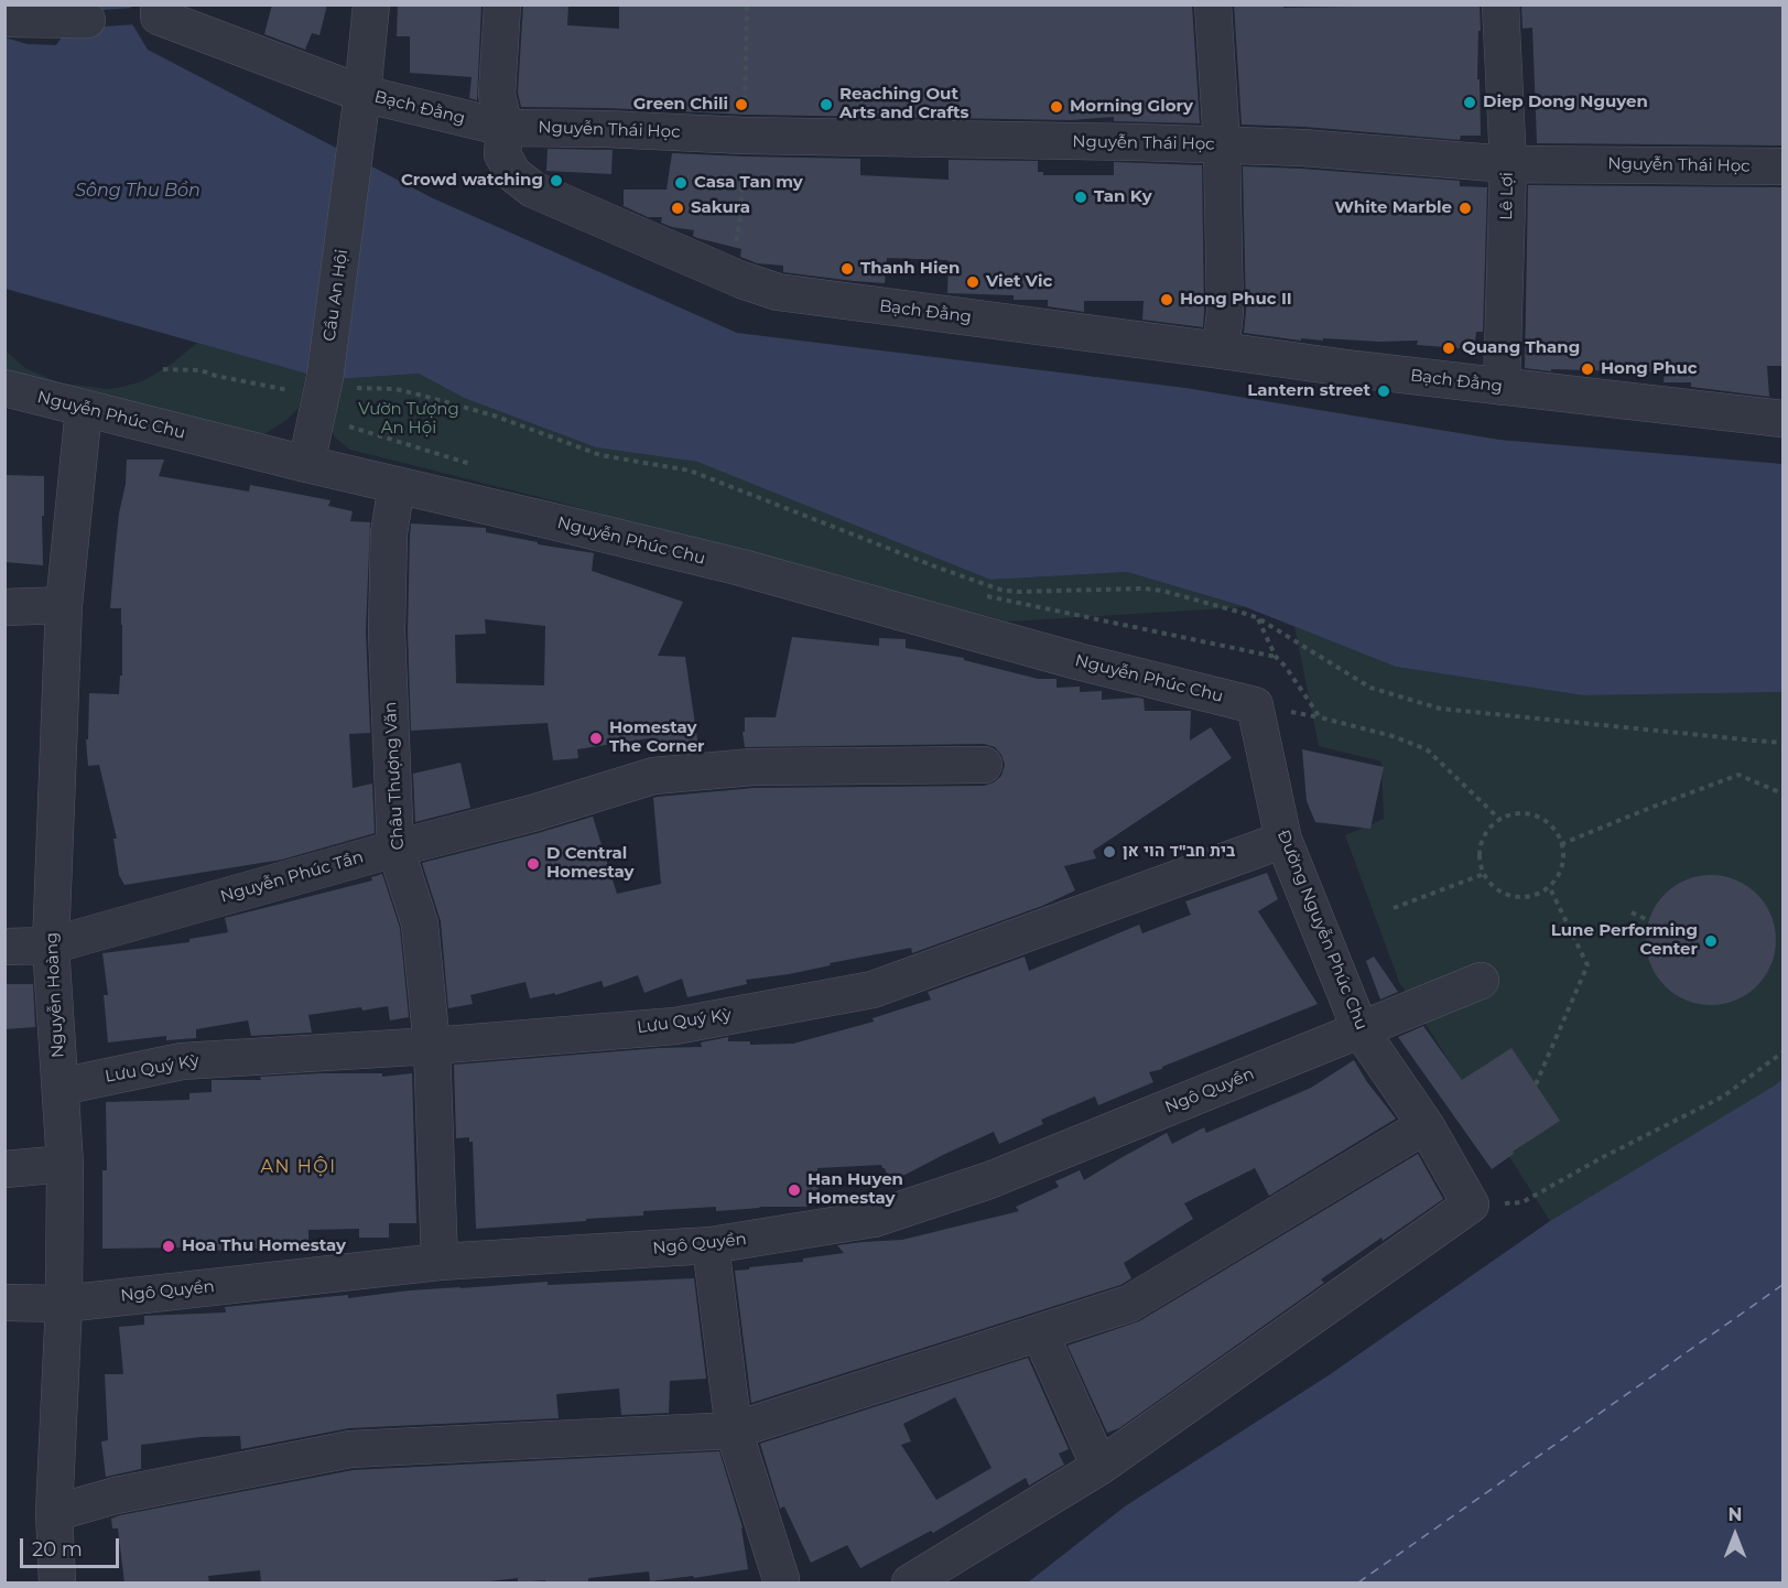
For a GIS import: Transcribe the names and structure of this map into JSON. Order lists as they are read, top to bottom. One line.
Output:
{"streets":{"street":["Bạch Đằng","Nguyễn Thái Học","Lê Lợi","Cầu An Hội","Nguyễn Phúc Chu","Châu Thượng Văn","Nguyễn Phúc Tần","Đường Nguyễn Phúc Chu","Nguyễn Hoàng","Lưu Quý Kỳ","Ngô Quyền"]},"crossings":[["Bạch Đằng","Nguyễn Thái Học"],["Bạch Đằng","Lê Lợi"],["Bạch Đằng","Cầu An Hội"],["Nguyễn Thái Học","Lê Lợi"],["Cầu An Hội","Nguyễn Phúc Chu"],["Nguyễn Phúc Chu","Châu Thượng Văn"],["Nguyễn Phúc Chu","Đường Nguyễn Phúc Chu"],["Nguyễn Phúc Chu","Nguyễn Hoàng"],["Châu Thượng Văn","Nguyễn Phúc Tần"],["Châu Thượng Văn","Lưu Quý Kỳ"],["Châu Thượng Văn","Ngô Quyền"],["Nguyễn Phúc Tần","Nguyễn Hoàng"],["Đường Nguyễn Phúc Chu","Lưu Quý Kỳ"],["Đường Nguyễn Phúc Chu","Ngô Quyền"],["Nguyễn Hoàng","Lưu Quý Kỳ"],["Nguyễn Hoàng","Ngô Quyền"]],"districts":["AN HỘI"],"water":["Sông Thu Bồn"],"parks":["Vườn Tượng An Hội"],"places":["Diep Dong Nguyen","Green Chili","Reaching Out Arts and Crafts","Morning Glory","Crowd watching","Casa Tan my","Tan Ky","Sakura","White Marble","Thanh Hien","Viet Vic","Hong Phuc II","Quang Thang","Hong Phuc","Lantern street","Homestay The Corner","בית חב\"ד הוי אן","D Central Homestay","Lune Performing Center","Han Huyen Homestay","Hoa Thu Homestay"],"scale_bar":"20 m","north":"top"}
